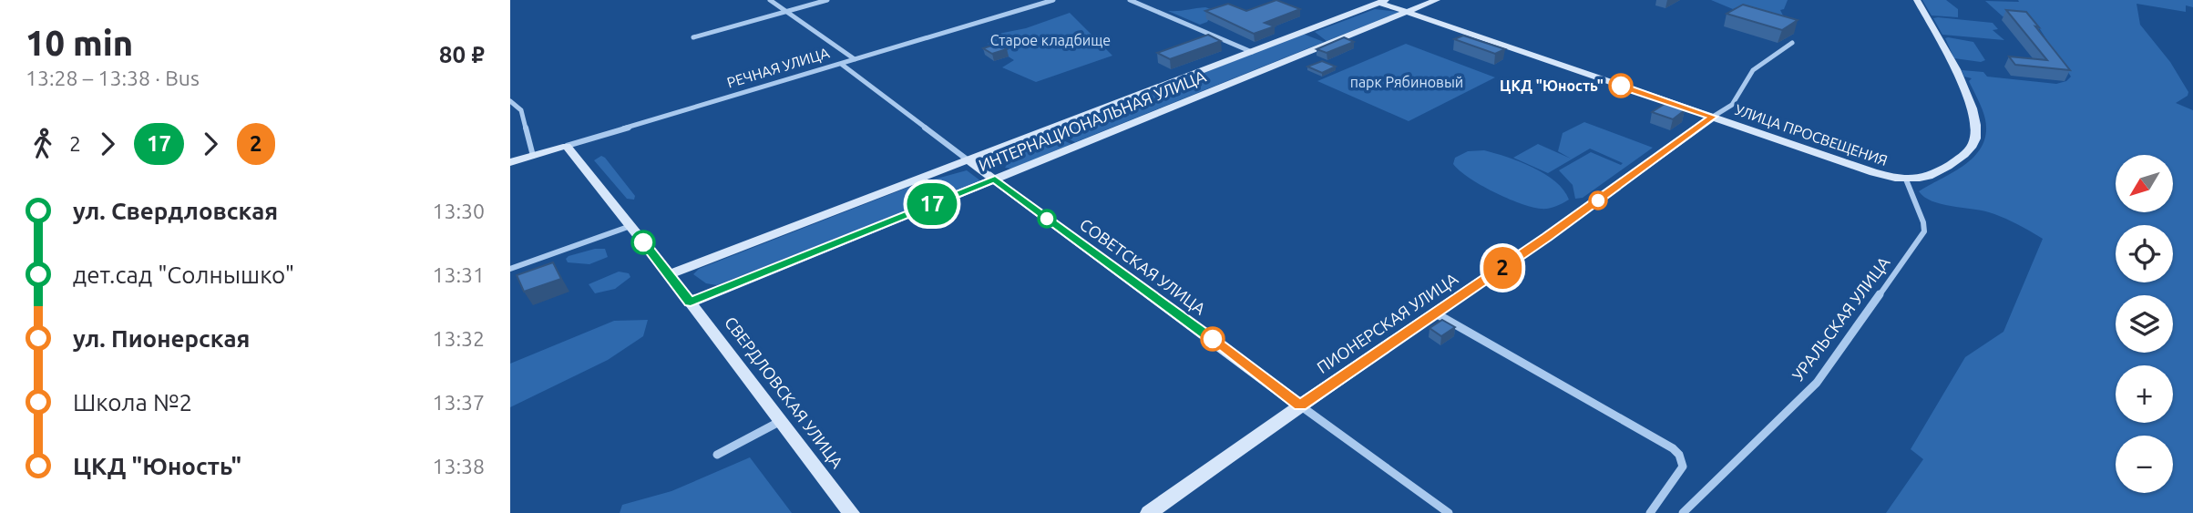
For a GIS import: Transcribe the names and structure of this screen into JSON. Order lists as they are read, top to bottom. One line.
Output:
{"streets":{"street":["РЕЧНАЯ УЛИЦА","ИНТЕРНАЦИОНАЛЬНАЯ УЛИЦА","УЛИЦА ПРОСВЕЩЕНИЯ","СОВЕТСКАЯ УЛИЦА","УРАЛЬСКАЯ УЛИЦА","ПИОНЕРСКАЯ УЛИЦА","СВЕРДЛОВСКАЯ УЛИЦА"]},"crossings":[["РЕЧНАЯ УЛИЦА","СВЕРДЛОВСКАЯ УЛИЦА"],["ИНТЕРНАЦИОНАЛЬНАЯ УЛИЦА","УЛИЦА ПРОСВЕЩЕНИЯ"],["ИНТЕРНАЦИОНАЛЬНАЯ УЛИЦА","СОВЕТСКАЯ УЛИЦА"],["ИНТЕРНАЦИОНАЛЬНАЯ УЛИЦА","СВЕРДЛОВСКАЯ УЛИЦА"],["УЛИЦА ПРОСВЕЩЕНИЯ","УРАЛЬСКАЯ УЛИЦА"],["УЛИЦА ПРОСВЕЩЕНИЯ","ПИОНЕРСКАЯ УЛИЦА"],["СОВЕТСКАЯ УЛИЦА","ПИОНЕРСКАЯ УЛИЦА"]],"parks":["Старое кладбище","парк Рябиновый"],"places":["ЦКД \"Юность\""],"lines":["bus line 2","bus line 17"],"north":"bottom left","page":{"heading":["10 min","13:28 – 13:38 · Bus","80 ₽"],"on_map":["17","2"],"legs":["2","17","2"],"map_buttons":["+","−"],"list":[{"name":"ул. Свердловская","value":"13:30"},{"name":"дет.сад \"Солнышко\"","value":"13:31"},{"name":"ул. Пионерская","value":"13:32"},{"name":"Школа №2","value":"13:37"},{"name":"ЦКД \"Юность\"","value":"13:38"}]}}
